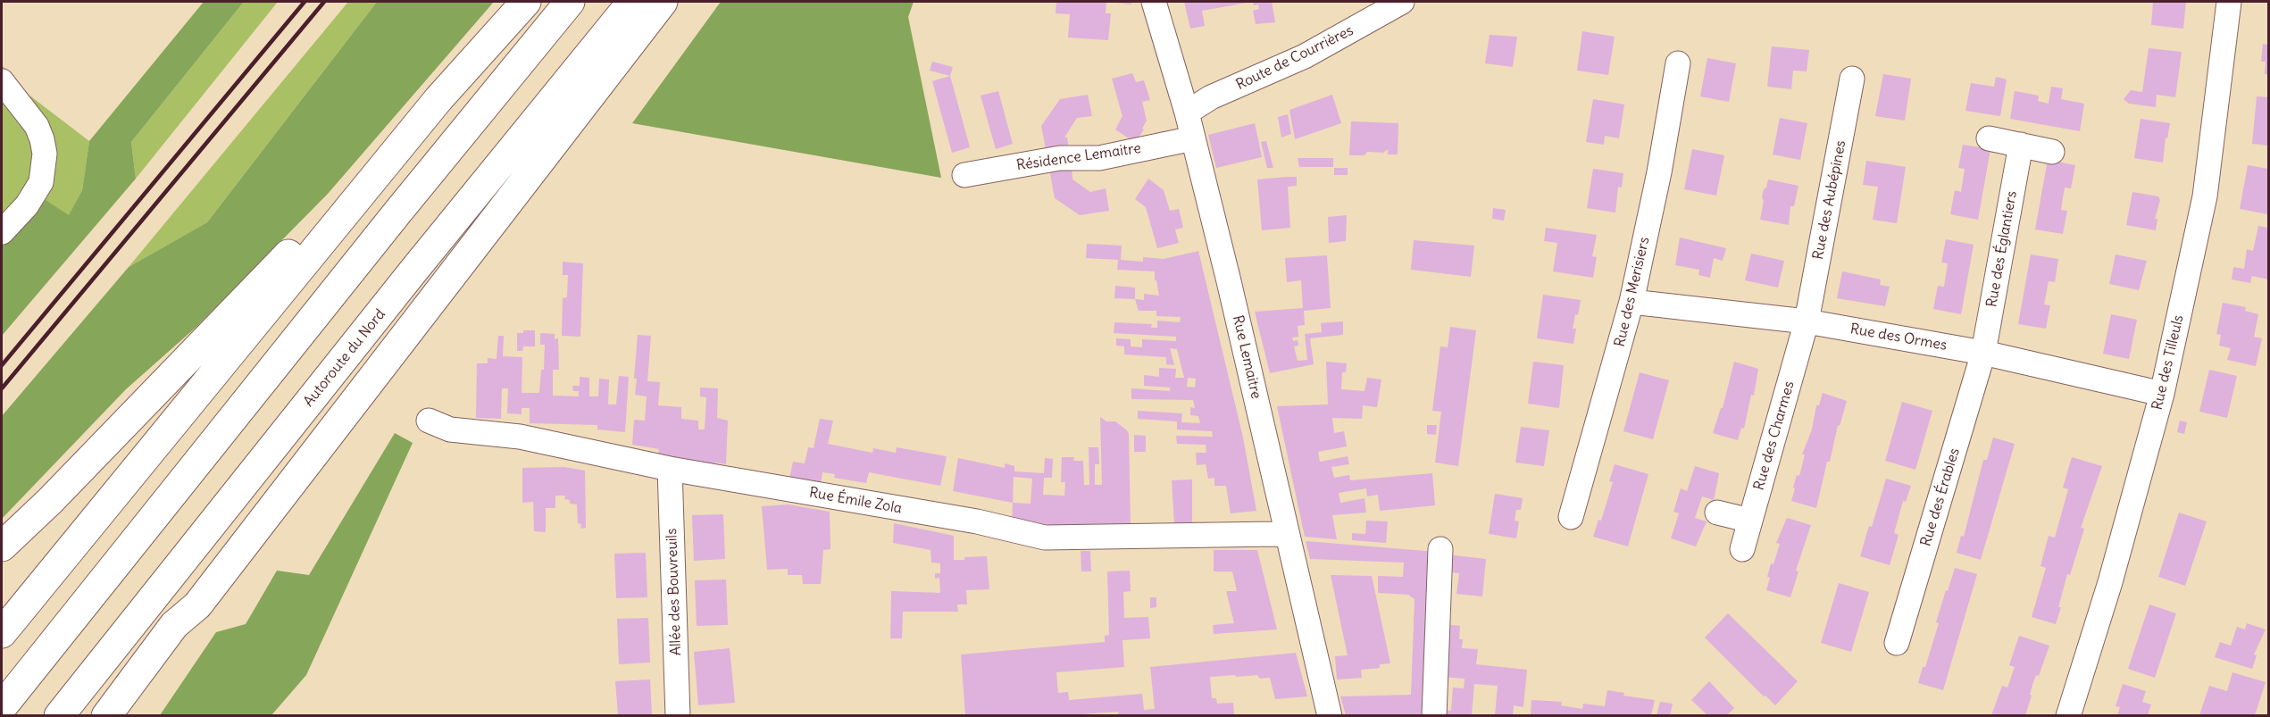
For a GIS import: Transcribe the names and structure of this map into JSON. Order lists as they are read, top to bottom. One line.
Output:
{"streets":{"highway":["Autoroute du Nord"],"street":["Route de Courrières","Résidence Lemaitre","Rue des Aubépines","Rue des Églantiers","Rue des Merisiers","Rue des Ormes","Rue Lemaitre","Rue des Tilleuls","Rue des Charmes","Rue des Érables","Rue Émile Zola","Allée des Bouvreuils"]},"crossings":[["Route de Courrières","Rue Lemaitre"],["Résidence Lemaitre","Rue Lemaitre"],["Rue des Aubépines","Rue des Ormes"],["Rue des Aubépines","Rue des Charmes"],["Rue des Églantiers","Rue des Ormes"],["Rue des Églantiers","Rue des Érables"],["Rue des Merisiers","Rue des Ormes"],["Rue des Ormes","Rue des Tilleuls"],["Rue des Ormes","Rue des Charmes"],["Rue des Ormes","Rue des Érables"],["Rue Lemaitre","Rue Émile Zola"],["Rue Émile Zola","Allée des Bouvreuils"]]}
